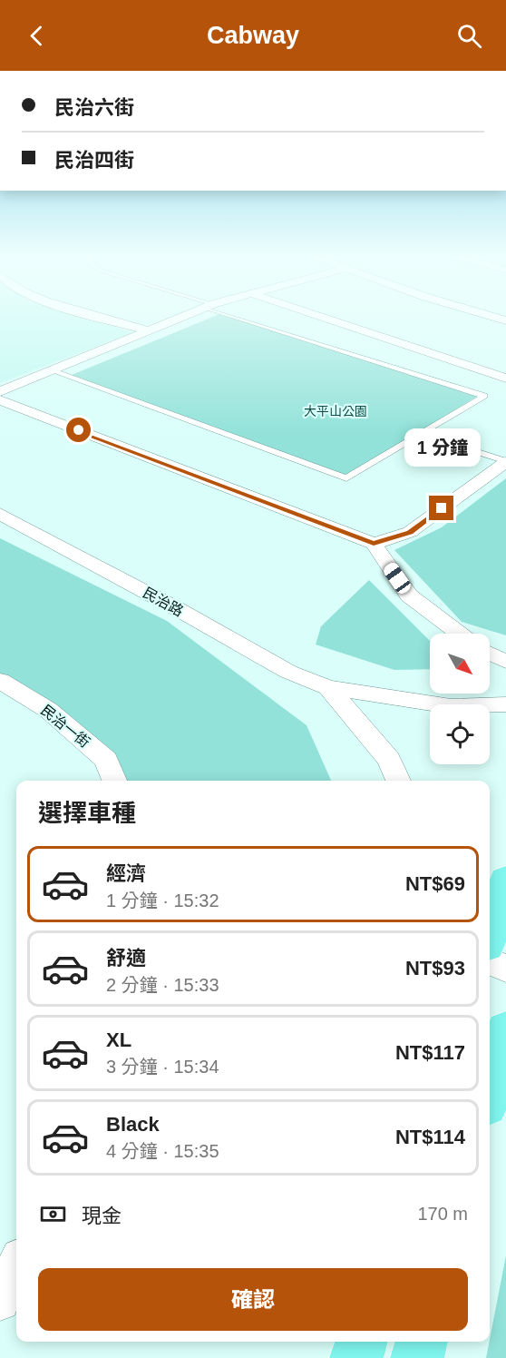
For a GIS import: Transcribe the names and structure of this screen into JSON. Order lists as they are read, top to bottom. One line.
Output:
{"streets":{"street":["民治路","民治一街"]},"parks":["大平山公園"],"north":"bottom right","page":{"header":"Cabway","banner":["民治六街","民治四街"],"bubble":"1 分鐘","heading":"選擇車種","list":[{"name":"經濟","note":"1 分鐘 · 15:32","value":"NT$69"},{"name":"舒適","note":"2 分鐘 · 15:33","value":"NT$93"},{"name":"XL","note":"3 分鐘 · 15:34","value":"NT$117"},{"name":"Black","note":"4 分鐘 · 15:35","value":"NT$114"}],"pay":["現金","170 m"],"buttons":"確認"}}
